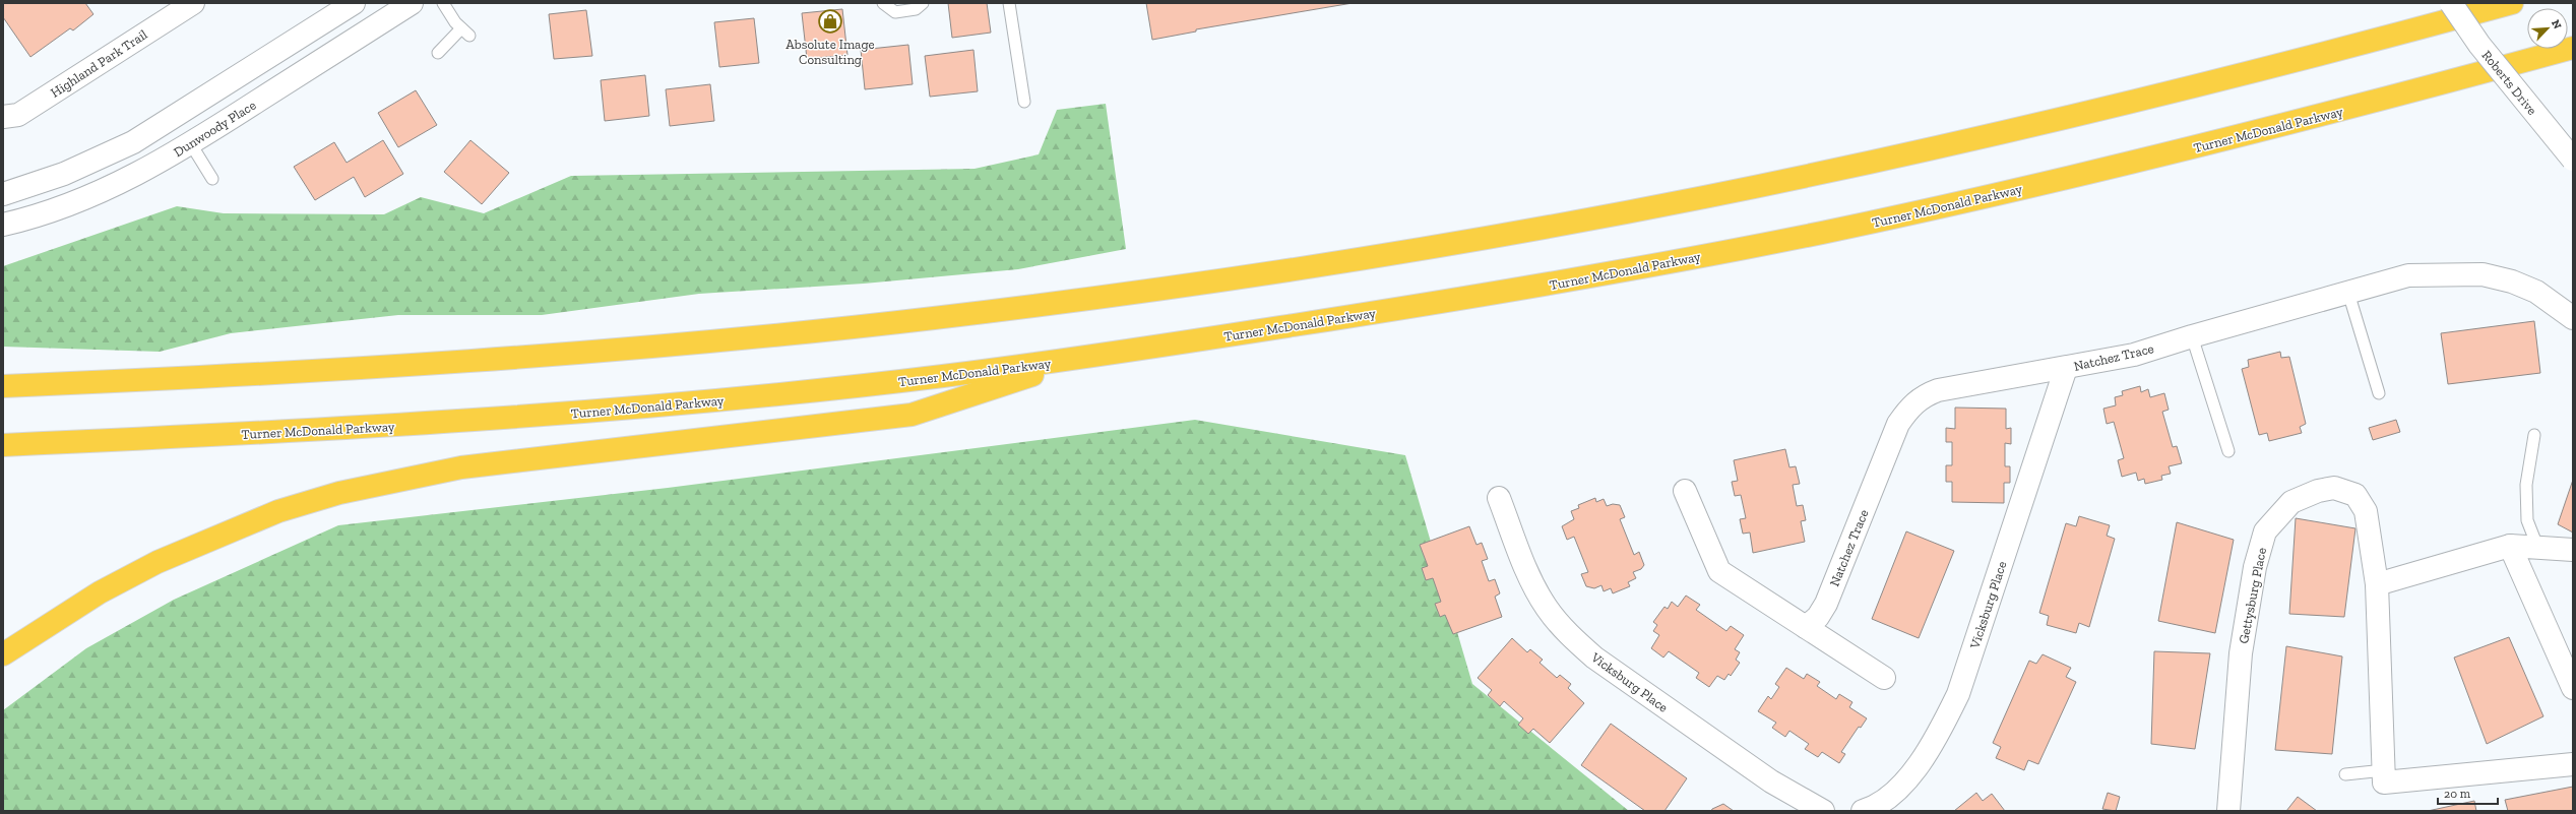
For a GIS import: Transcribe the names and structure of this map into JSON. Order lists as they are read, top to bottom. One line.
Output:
{"streets":{"highway":["Turner McDonald Parkway"],"street":["Highland Park Trail","Roberts Drive","Dunwoody Place","Natchez Trace","Gettysburg Place","Vicksburg Place"]},"crossings":[["Natchez Trace","Vicksburg Place"]],"places":{"shop":["Absolute Image Consulting"]},"scale_bar":"20 m","north":"top right"}
